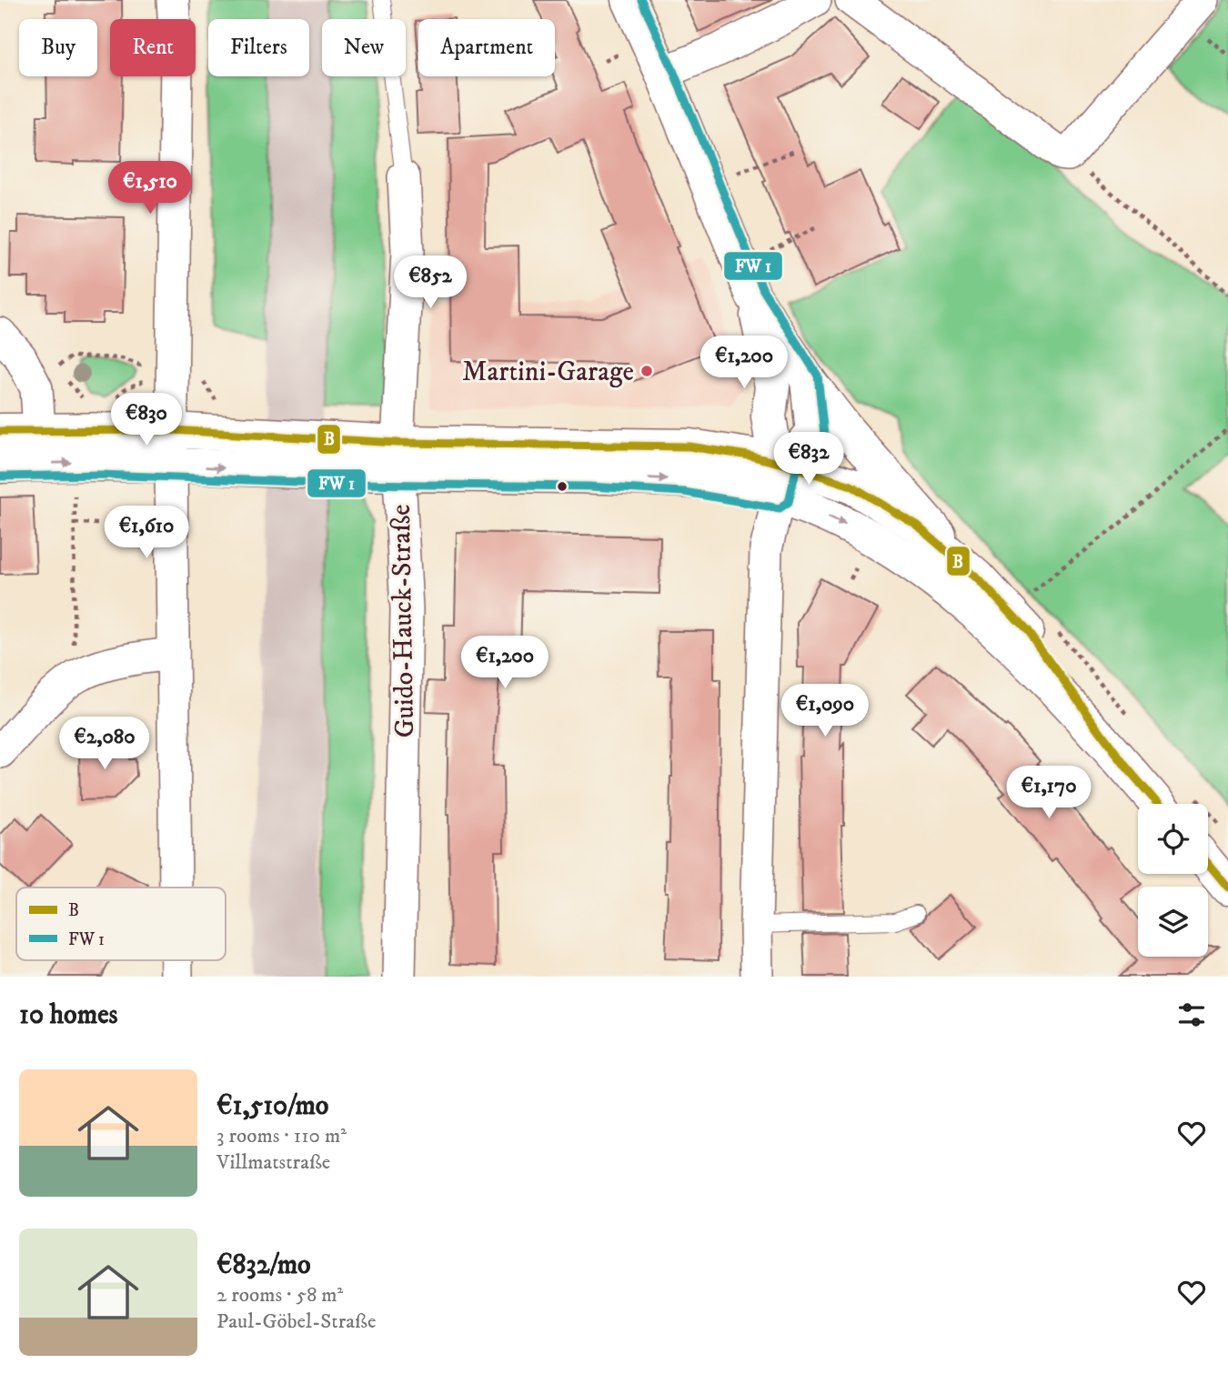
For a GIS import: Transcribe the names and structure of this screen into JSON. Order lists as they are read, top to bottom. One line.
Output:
{"streets":{"street":["Guido-Hauck-Straße"]},"places":["Martini-Garage"],"lines":["transit line B"],"legend":["B","FW 1"],"page":{"chip":["Buy","Rent","Filters","New","Apartment"],"price":["€1,510","€852","€1,200","€830","€832","€1,610","€1,200","€1,090","€2,080","€1,170"],"heading":"10 homes","list":[{"name":"€1,510/mo","note":"3 rooms · 110 m² · Villmatstraße"},{"name":"€832/mo","note":"2 rooms · 58 m² · Paul-Göbel-Straße"}]}}
